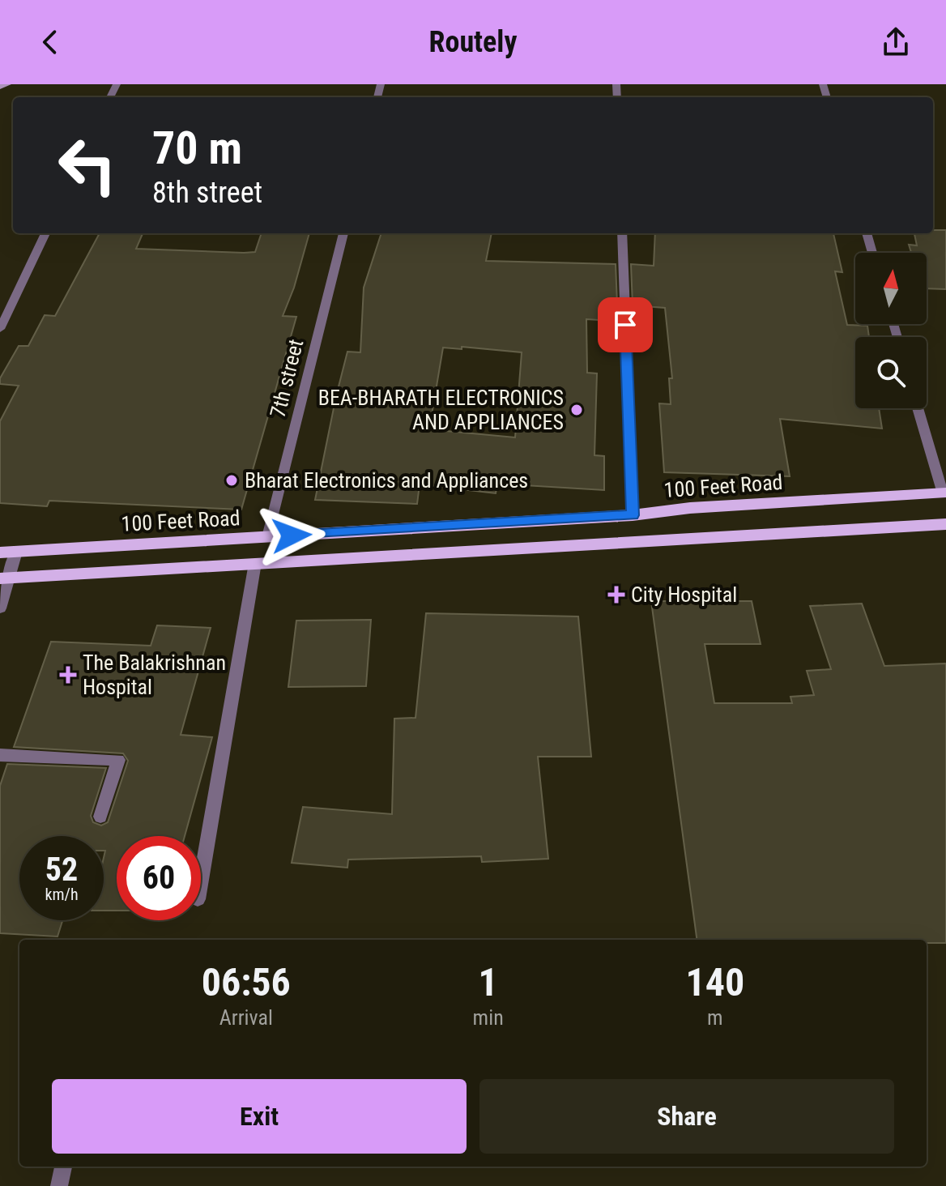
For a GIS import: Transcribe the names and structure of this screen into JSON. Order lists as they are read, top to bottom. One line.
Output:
{"streets":{"main road":["100 Feet Road"],"street":["7th street"]},"crossings":[["7th street","100 Feet Road"]],"places":{"other":["BEA-BHARATH ELECTRONICS AND APPLIANCES","Bharat Electronics and Appliances"],"health":["City Hospital","The Balakrishnan Hospital"]},"north":"top","page":{"header":"Routely","turn":["70 m","8th street"],"speed":"52 km/h","limit":"60","eta":["06:56","Arrival","1","min","140","m"],"buttons":["Exit","Share"]}}
